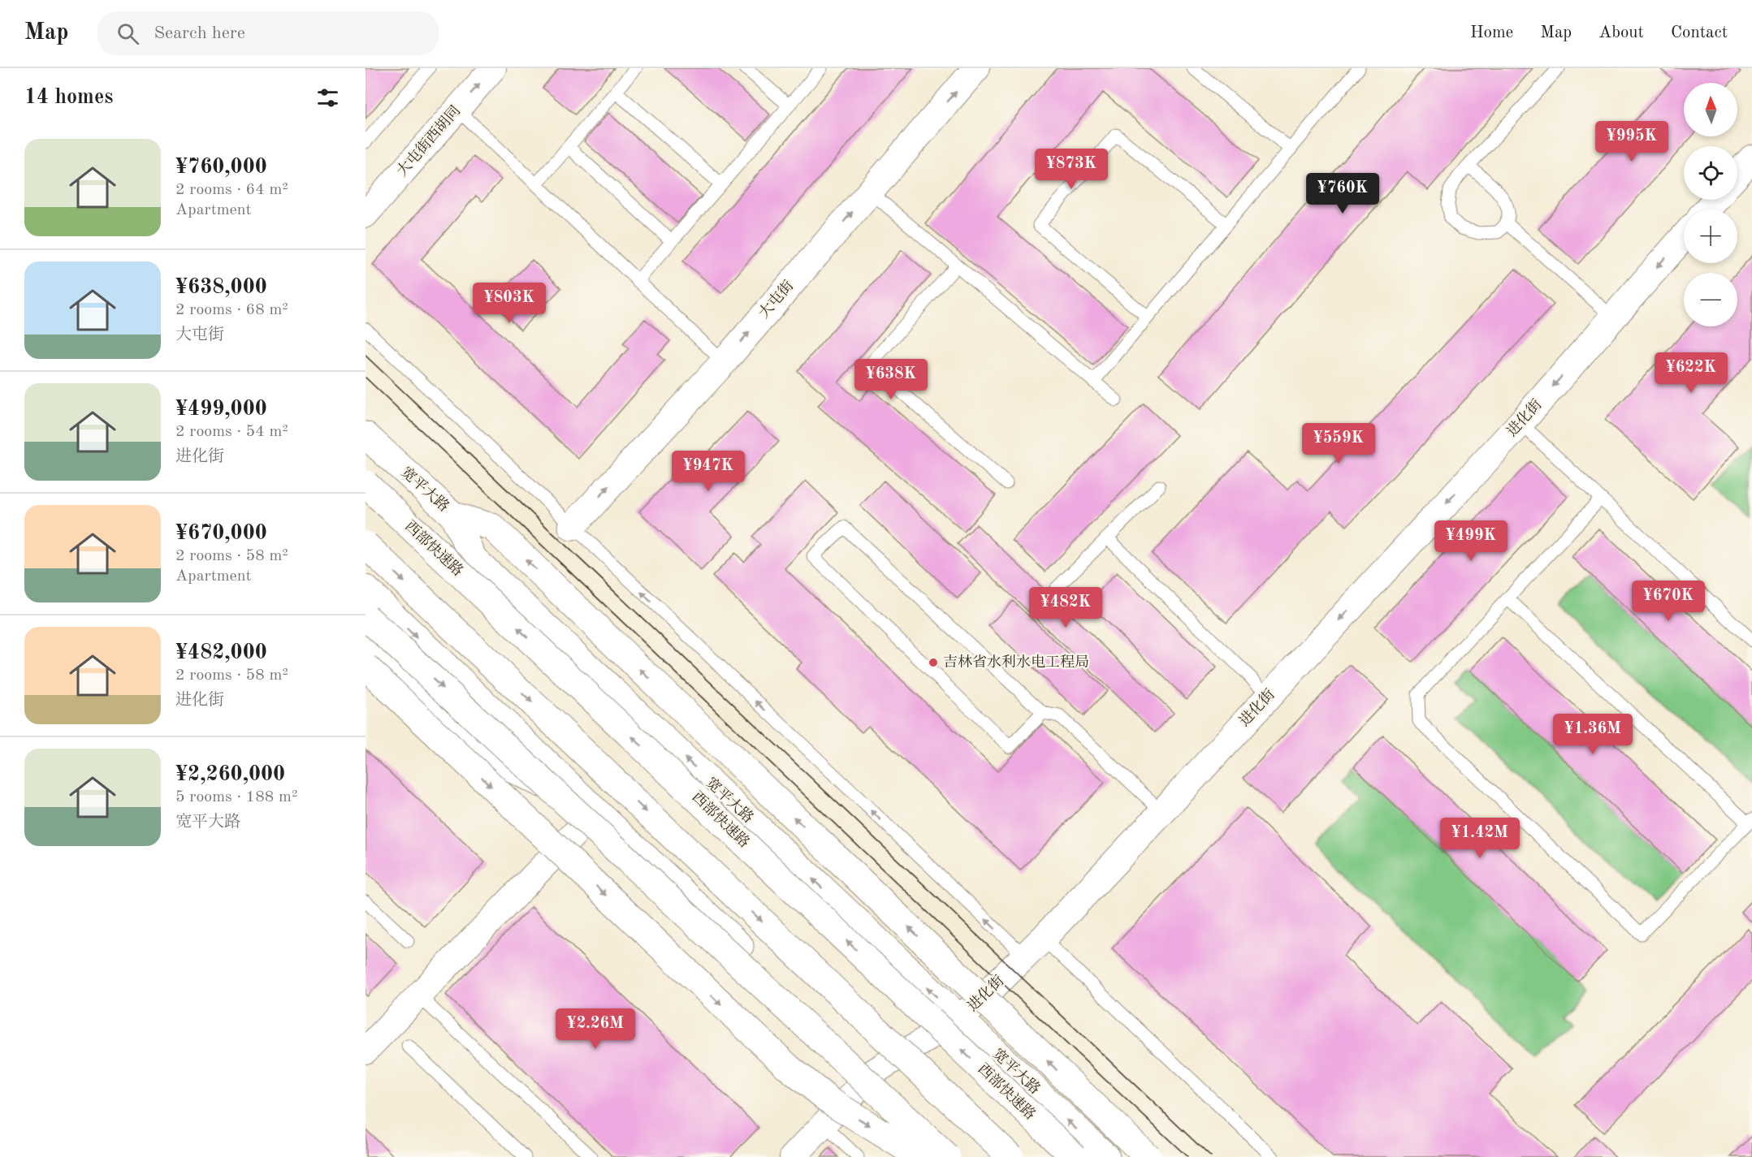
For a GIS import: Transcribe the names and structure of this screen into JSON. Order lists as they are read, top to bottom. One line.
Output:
{"streets":{"main road":["大屯街","进化街","宽平大路","西部快速路"],"street":["大屯街西胡同"]},"crossings":[["进化街","宽平大路"]],"one_way":["大屯街","进化街"],"places":["吉林省水利水电工程局"],"north":"top","page":{"header":"Map","search":"Search here","nav":["Home","Map","About","Contact"],"heading":"14 homes","map_buttons":["+","−"],"price":["¥995K","¥873K","¥760K","¥803K","¥622K","¥638K","¥559K","¥947K","¥499K","¥670K","¥482K","¥1.36M","¥1.42M","¥2.26M"],"list":[{"name":"¥760,000","note":"2 rooms · 64 m² · Apartment"},{"name":"¥638,000","note":"2 rooms · 68 m² · 大屯街"},{"name":"¥499,000","note":"2 rooms · 54 m² · 进化街"},{"name":"¥670,000","note":"2 rooms · 58 m² · Apartment"},{"name":"¥482,000","note":"2 rooms · 58 m² · 进化街"},{"name":"¥2,260,000","note":"5 rooms · 188 m² · 宽平大路"}]}}
